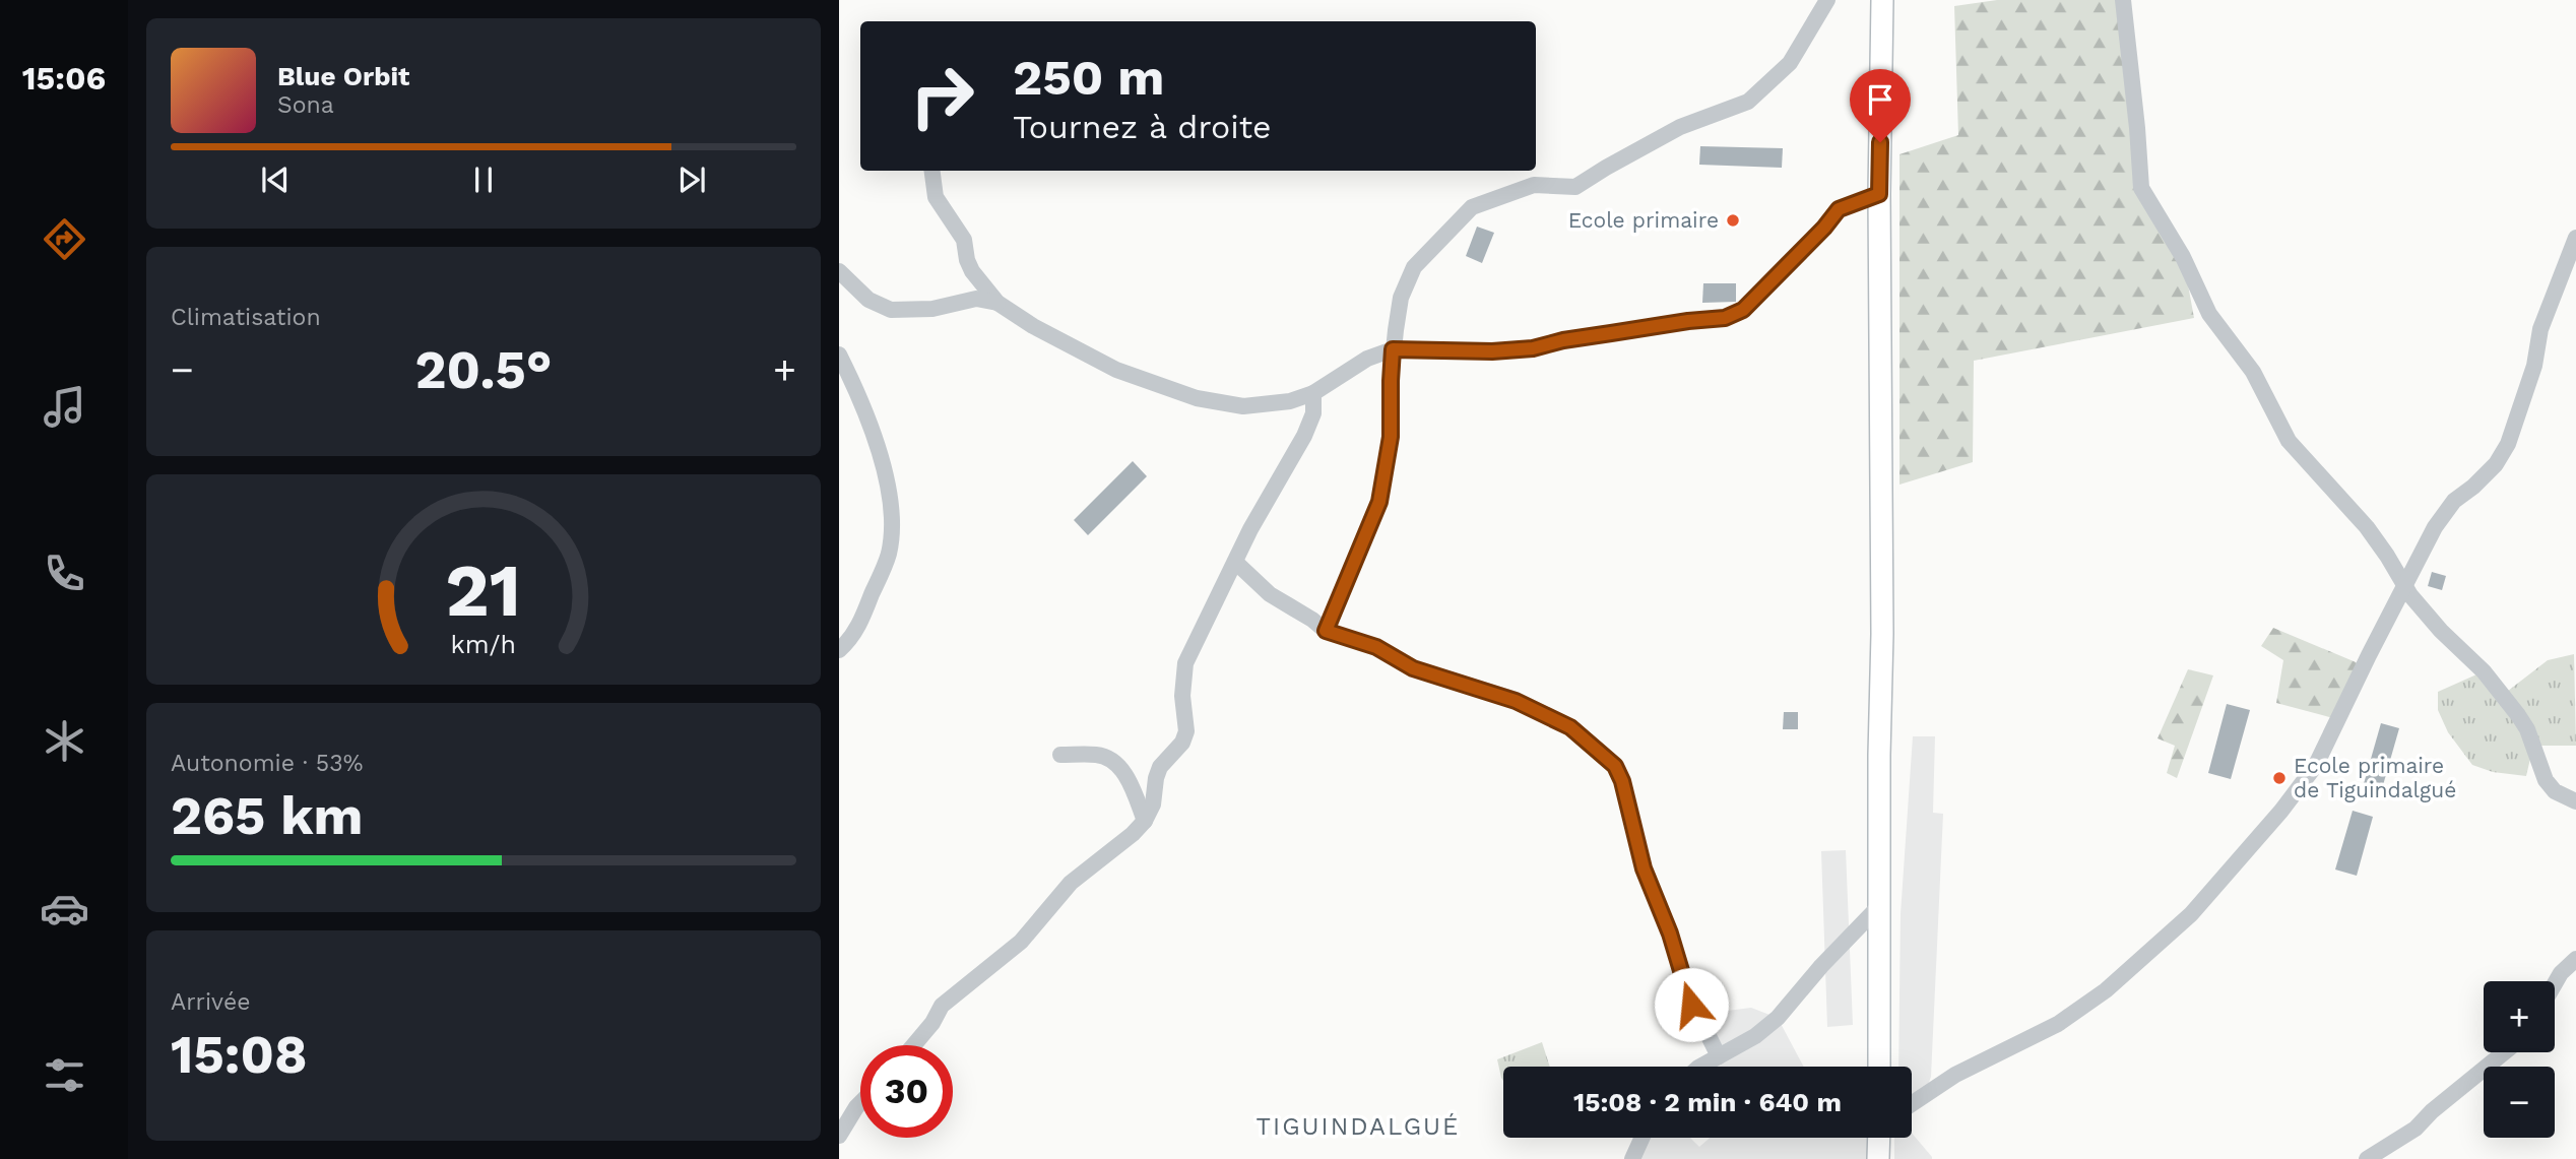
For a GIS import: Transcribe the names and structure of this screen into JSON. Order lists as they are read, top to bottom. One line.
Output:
{"districts":["TIGUINDALGUÉ"],"places":["Ecole primaire","Ecole primaire de Tiguindalgué"],"page":{"tabs":"15:06","turn":["250 m","Tournez à droite"],"song":["Blue Orbit","Sona"],"tile":["Climatisation",["Autonomie · 53%","265 km"],["Arrivée","15:08"]],"heat":["−","20.5°","+"],"map_buttons":["+","−"],"limit":"30","trip":"15:08 · 2 min · 640 m","gauge":["21","km/h"]}}
